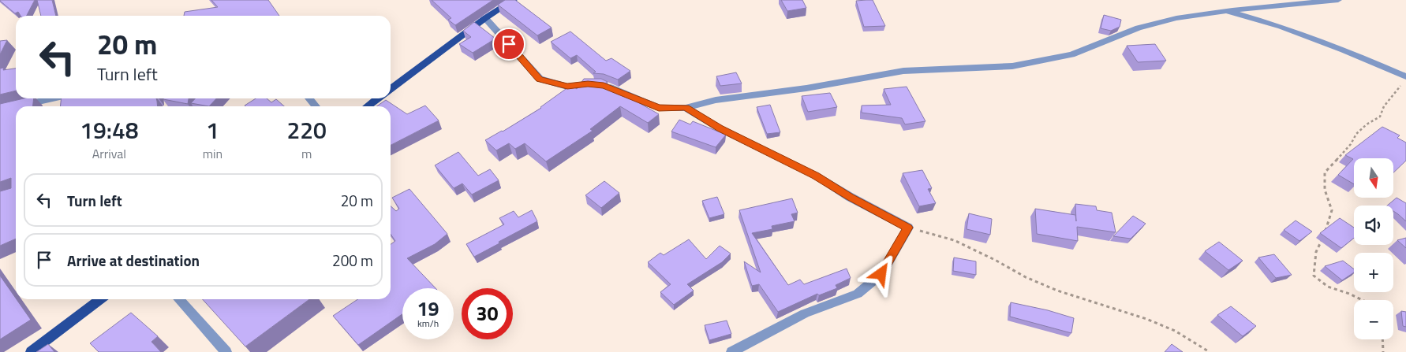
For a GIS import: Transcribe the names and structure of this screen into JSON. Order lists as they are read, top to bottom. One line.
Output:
{"north":"bottom","page":{"turn":["20 m","Turn left"],"eta":["19:48","Arrival","1","min","220","m"],"map_buttons":["+","−"],"list":[{"name":"Turn left","value":"20 m"},{"name":"Arrive at destination","value":"200 m"}],"speed":"19 km/h","limit":"30"}}
